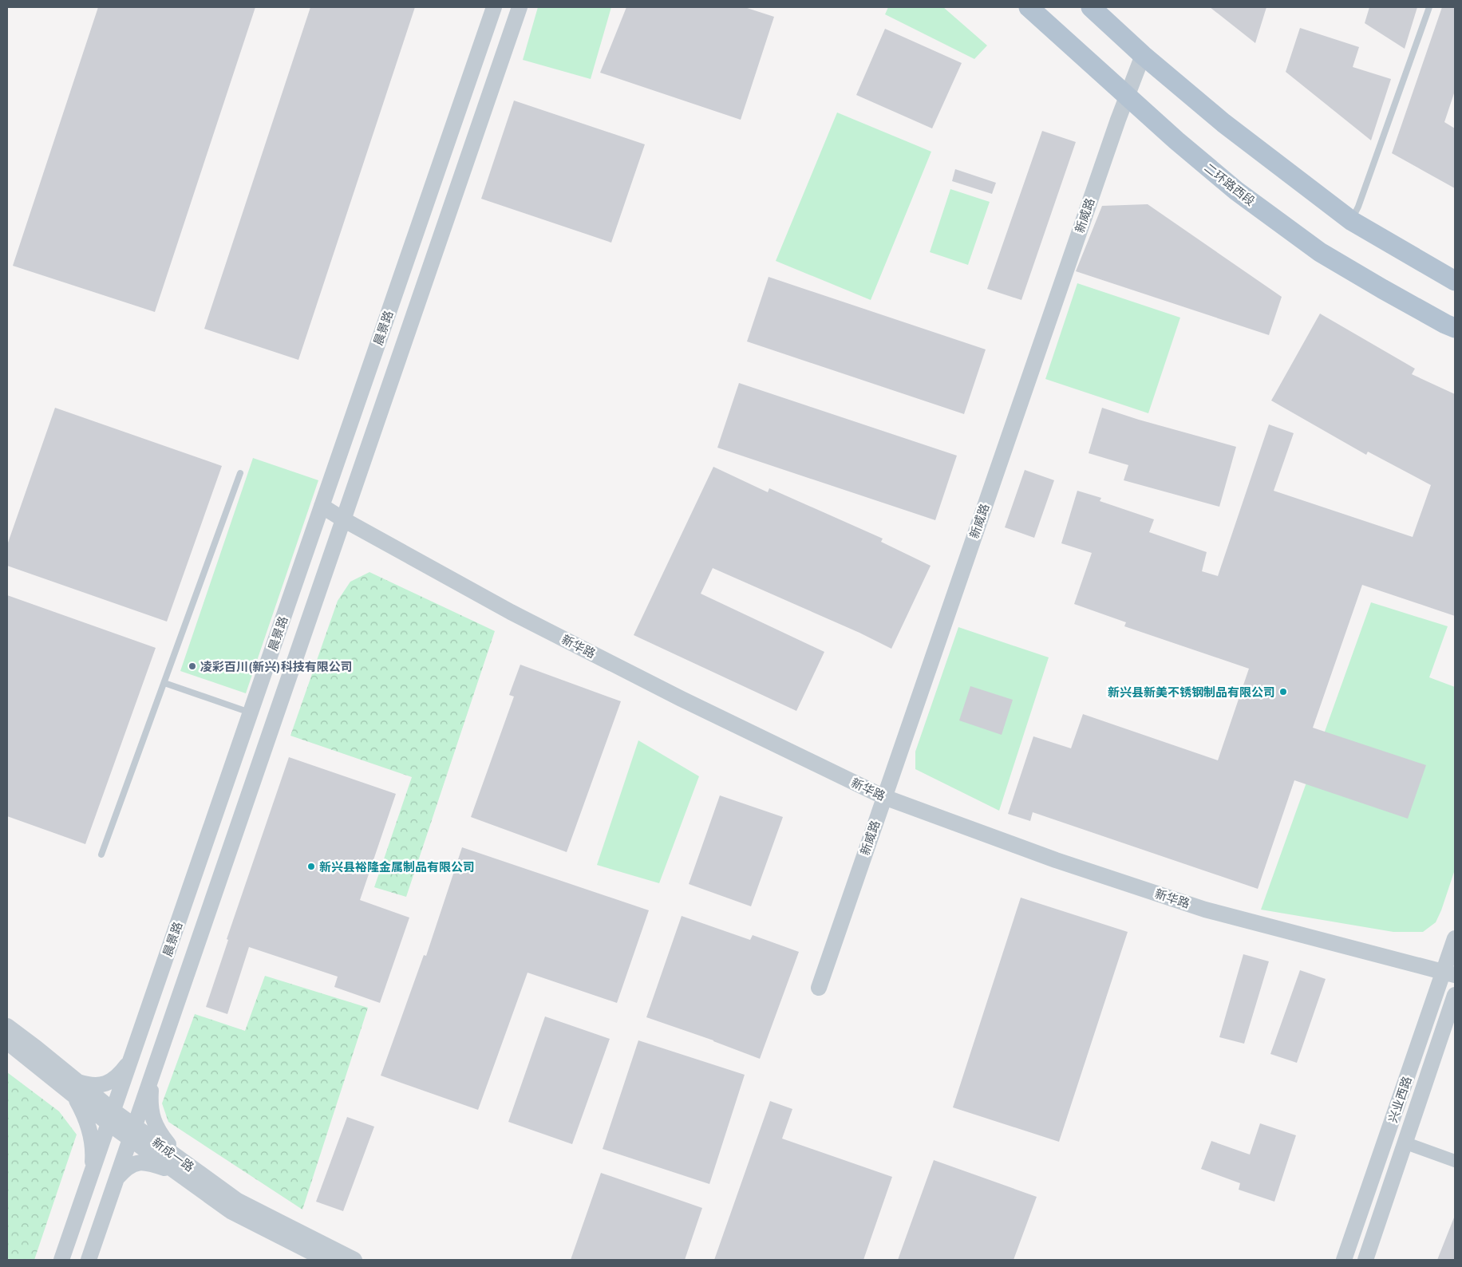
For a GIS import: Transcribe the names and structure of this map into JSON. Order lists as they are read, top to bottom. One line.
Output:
{"streets":{"main road":["二环路西段"],"street":["新威路","晨景路","新华路","兴业西路","新成一路"]},"crossings":[["二环路西段","新威路"],["新威路","新华路"],["晨景路","新华路"],["晨景路","新成一路"],["新华路","兴业西路"]],"places":["凌彩百川(新兴)科技有限公司","新兴县新美不锈钢制品有限公司","新兴县裕隆金属制品有限公司"]}
